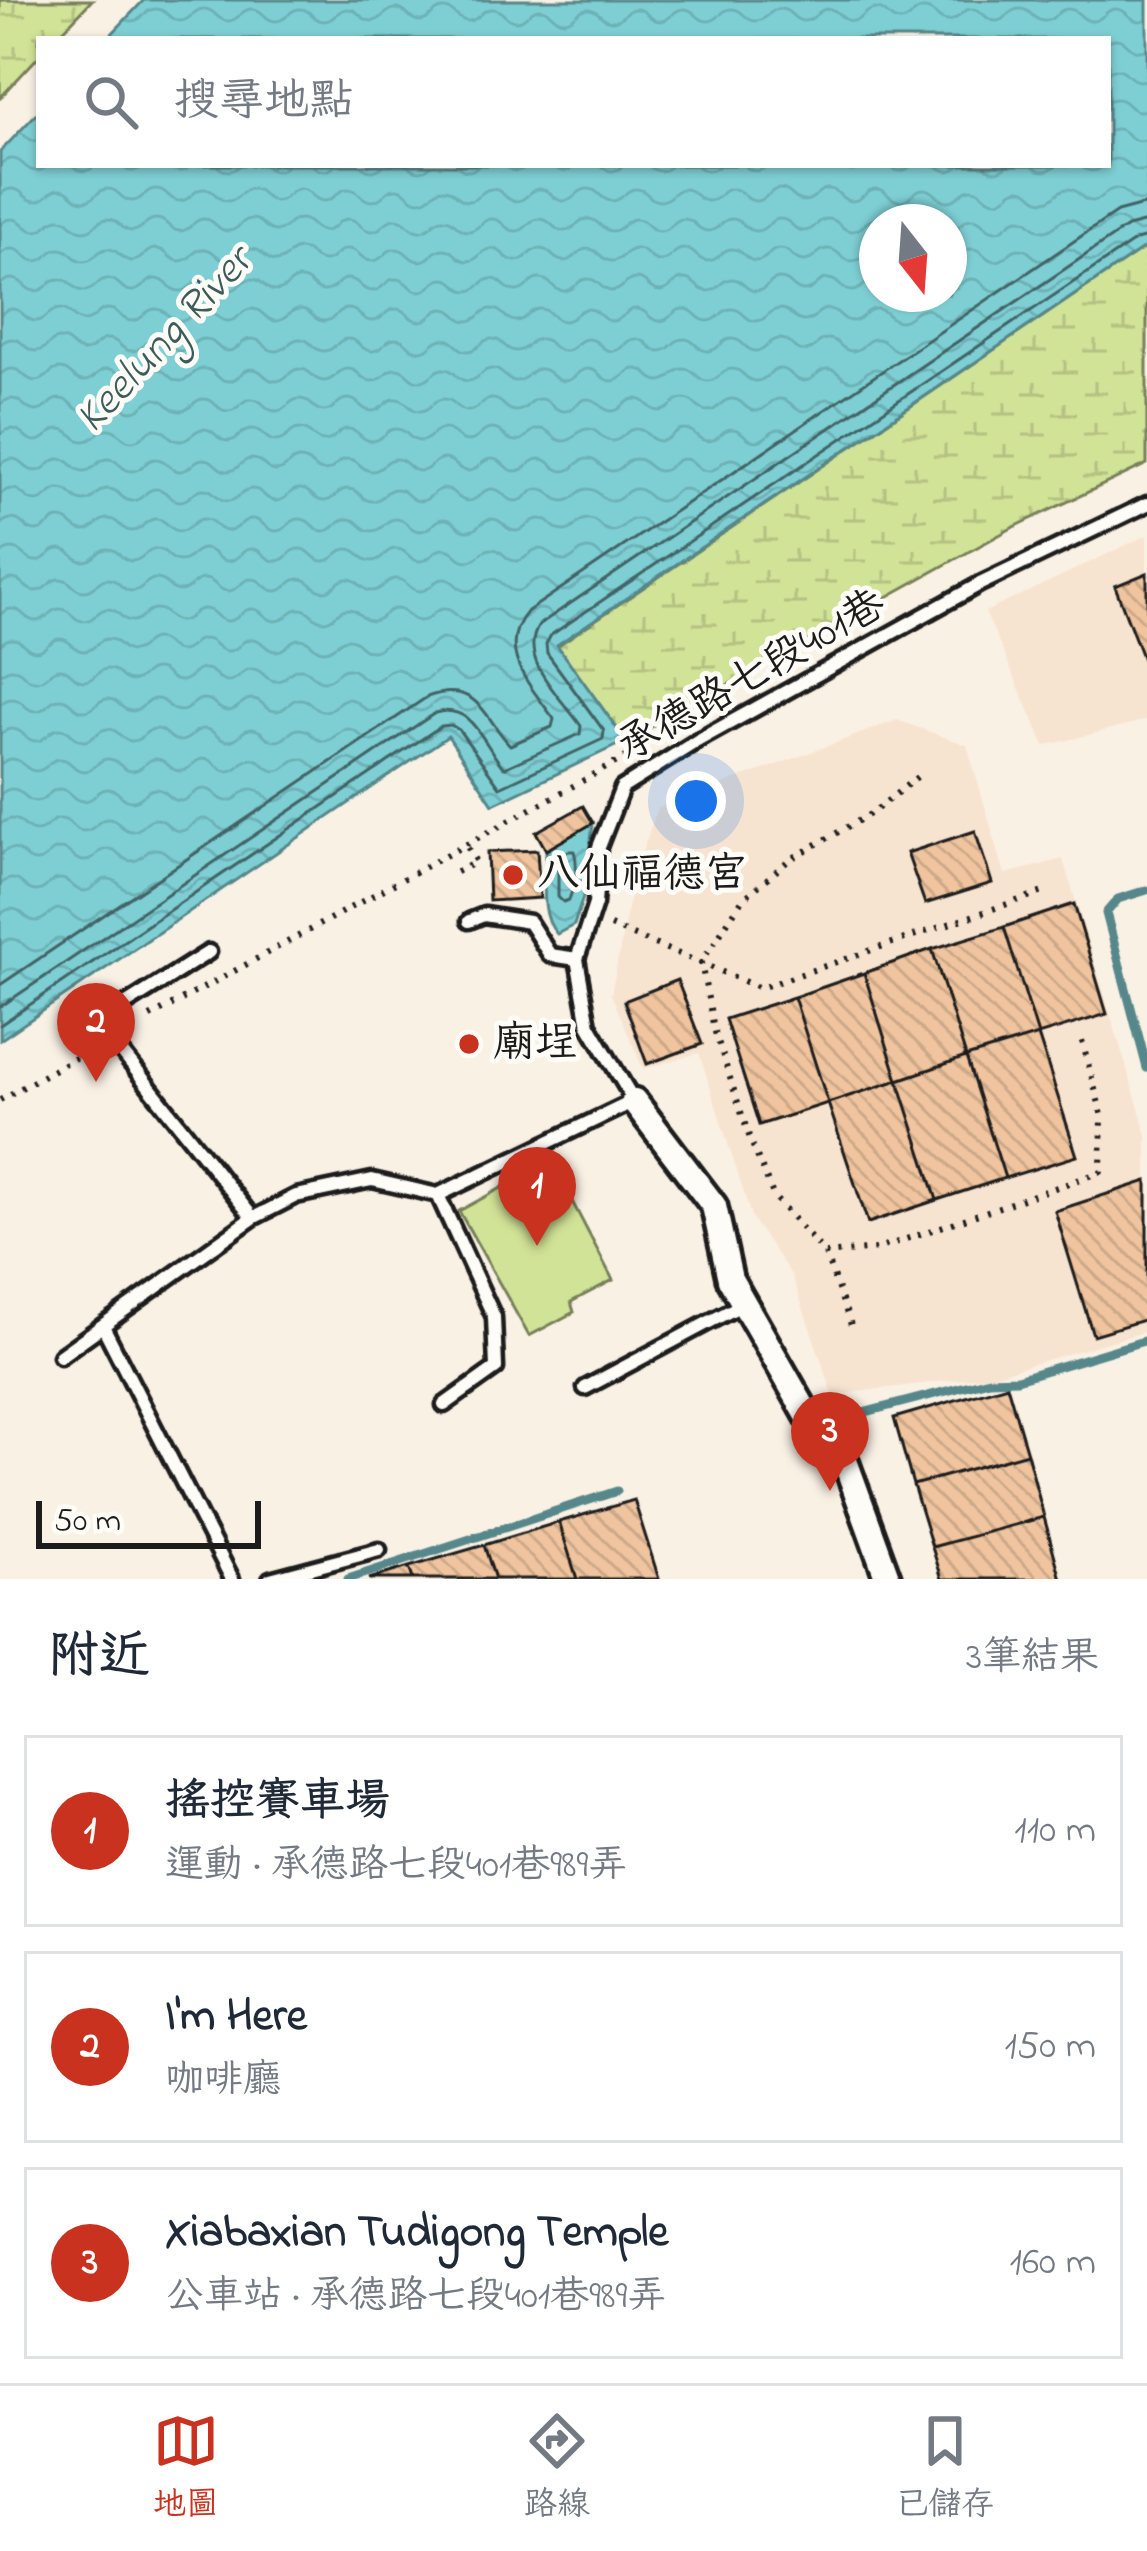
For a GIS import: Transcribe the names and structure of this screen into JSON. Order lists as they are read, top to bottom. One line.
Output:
{"streets":{"lane":["承德路七段401巷"]},"water":["Keelung River"],"places":["八仙福德宮","廟埕"],"scale_bar":"50 m","north":"bottom","page":{"search":"搜尋地點","pins":["2","1","3"],"scale":"50 m","heading":["附近","3筆結果"],"list":[{"mark":"1","name":"搖控賽車場","note":"運動 · 承德路七段401巷989弄","value":"110 m"},{"mark":"2","name":"I'm Here","note":"咖啡廳","value":"150 m"},{"mark":"3","name":"Xiabaxian Tudigong Temple","note":"公車站 · 承德路七段401巷989弄","value":"160 m"}],"nav":["地圖","路線","已儲存"]}}
